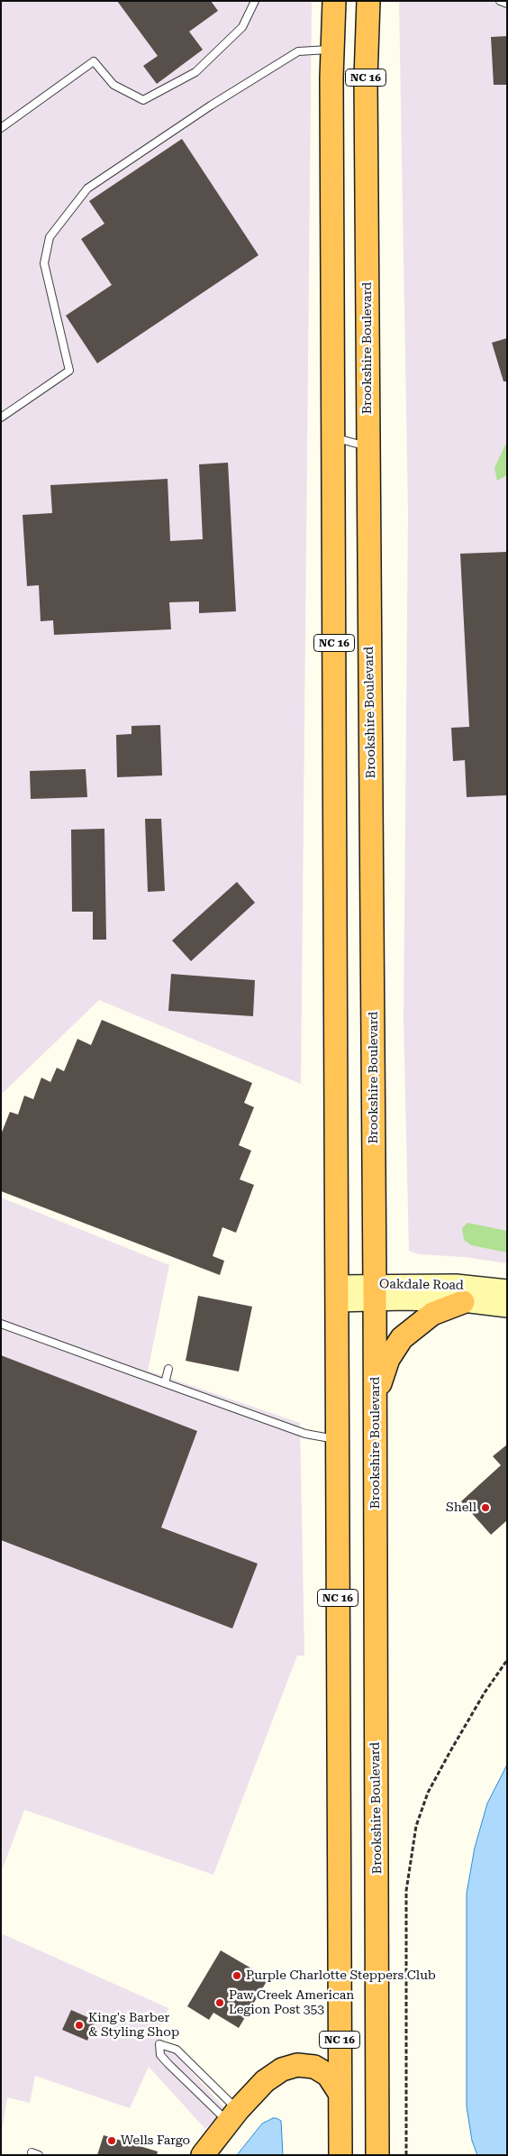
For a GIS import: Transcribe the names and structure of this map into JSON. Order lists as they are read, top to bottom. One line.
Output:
{"streets":{"highway":["NC 16","Brookshire Boulevard"],"main road":["Oakdale Road"]},"crossings":[["NC 16","Oakdale Road"],["Brookshire Boulevard","Oakdale Road"]],"places":["Shell","Purple Charlotte Steppers Club","Paw Creek American Legion Post 353","King's Barber & Styling Shop","Wells Fargo"]}
